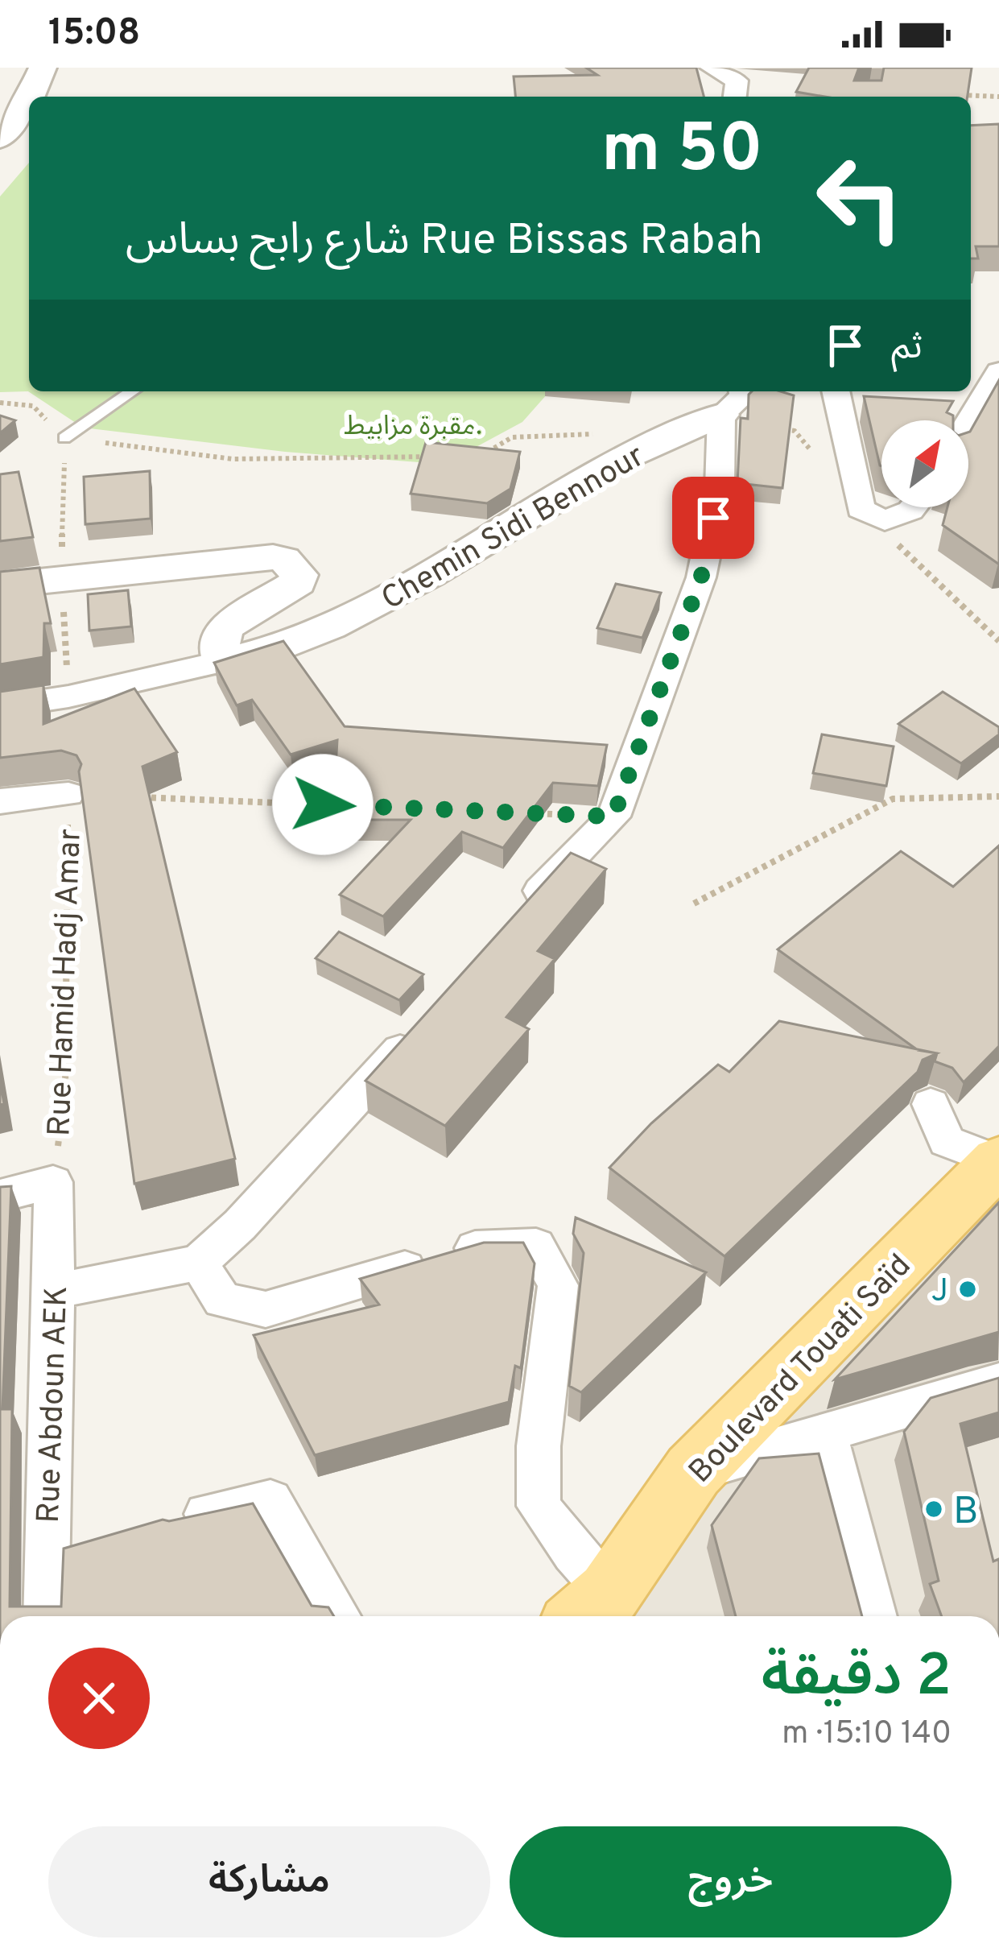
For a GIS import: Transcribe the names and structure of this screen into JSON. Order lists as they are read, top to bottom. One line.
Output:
{"streets":{"main road":["Boulevard Touati Saïd"],"street":["Chemin Sidi Bennour","Rue Hamid Hadj Amar","Rue Abdoun AEK"]},"crossings":[["Rue Hamid Hadj Amar","Rue Abdoun AEK"]],"parks":["مقبرة مزابيط."],"places":["J","B"],"north":"top right","page":{"status":"15:08","turn":["50 m","Rue Bissas Rabah شارع رابح بساس"],"then":"ثم","heading":["2 دقيقة","140 m · 15:10"],"buttons":["خروج","مشاركة"]}}
